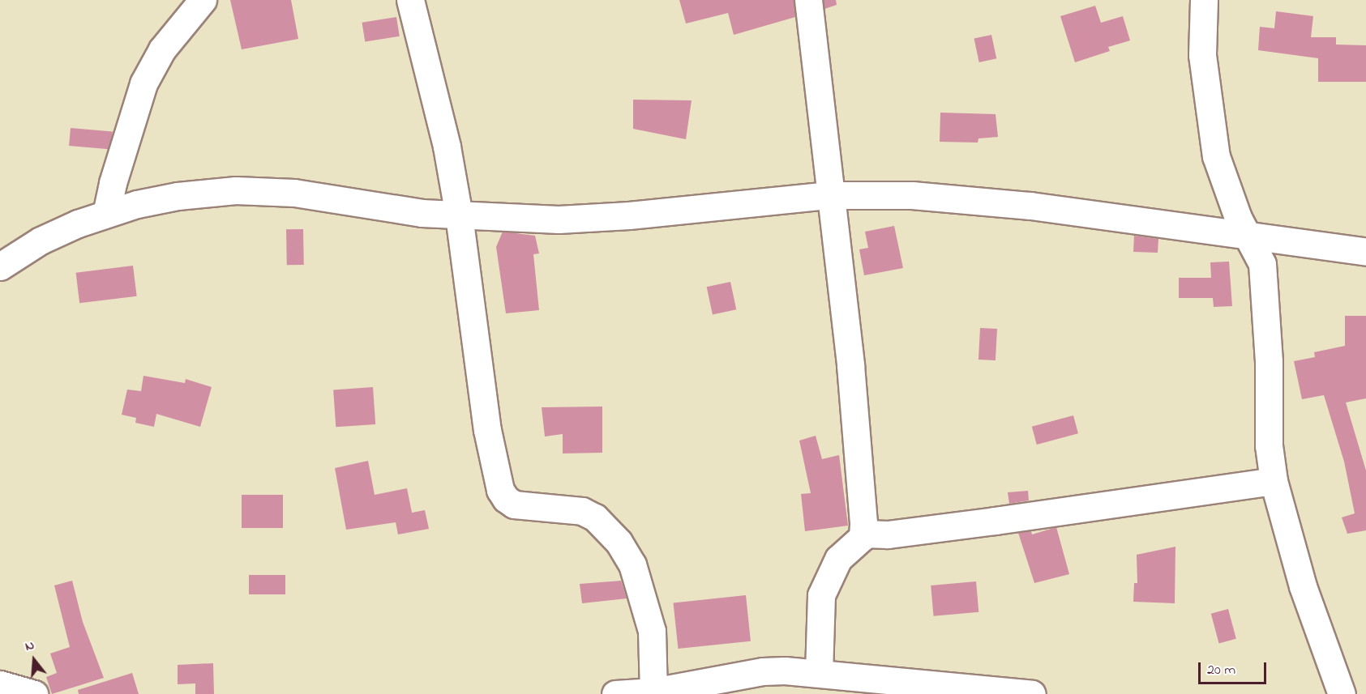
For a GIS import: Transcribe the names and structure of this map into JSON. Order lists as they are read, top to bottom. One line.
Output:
{"scale_bar":"20 m","north":"top"}
